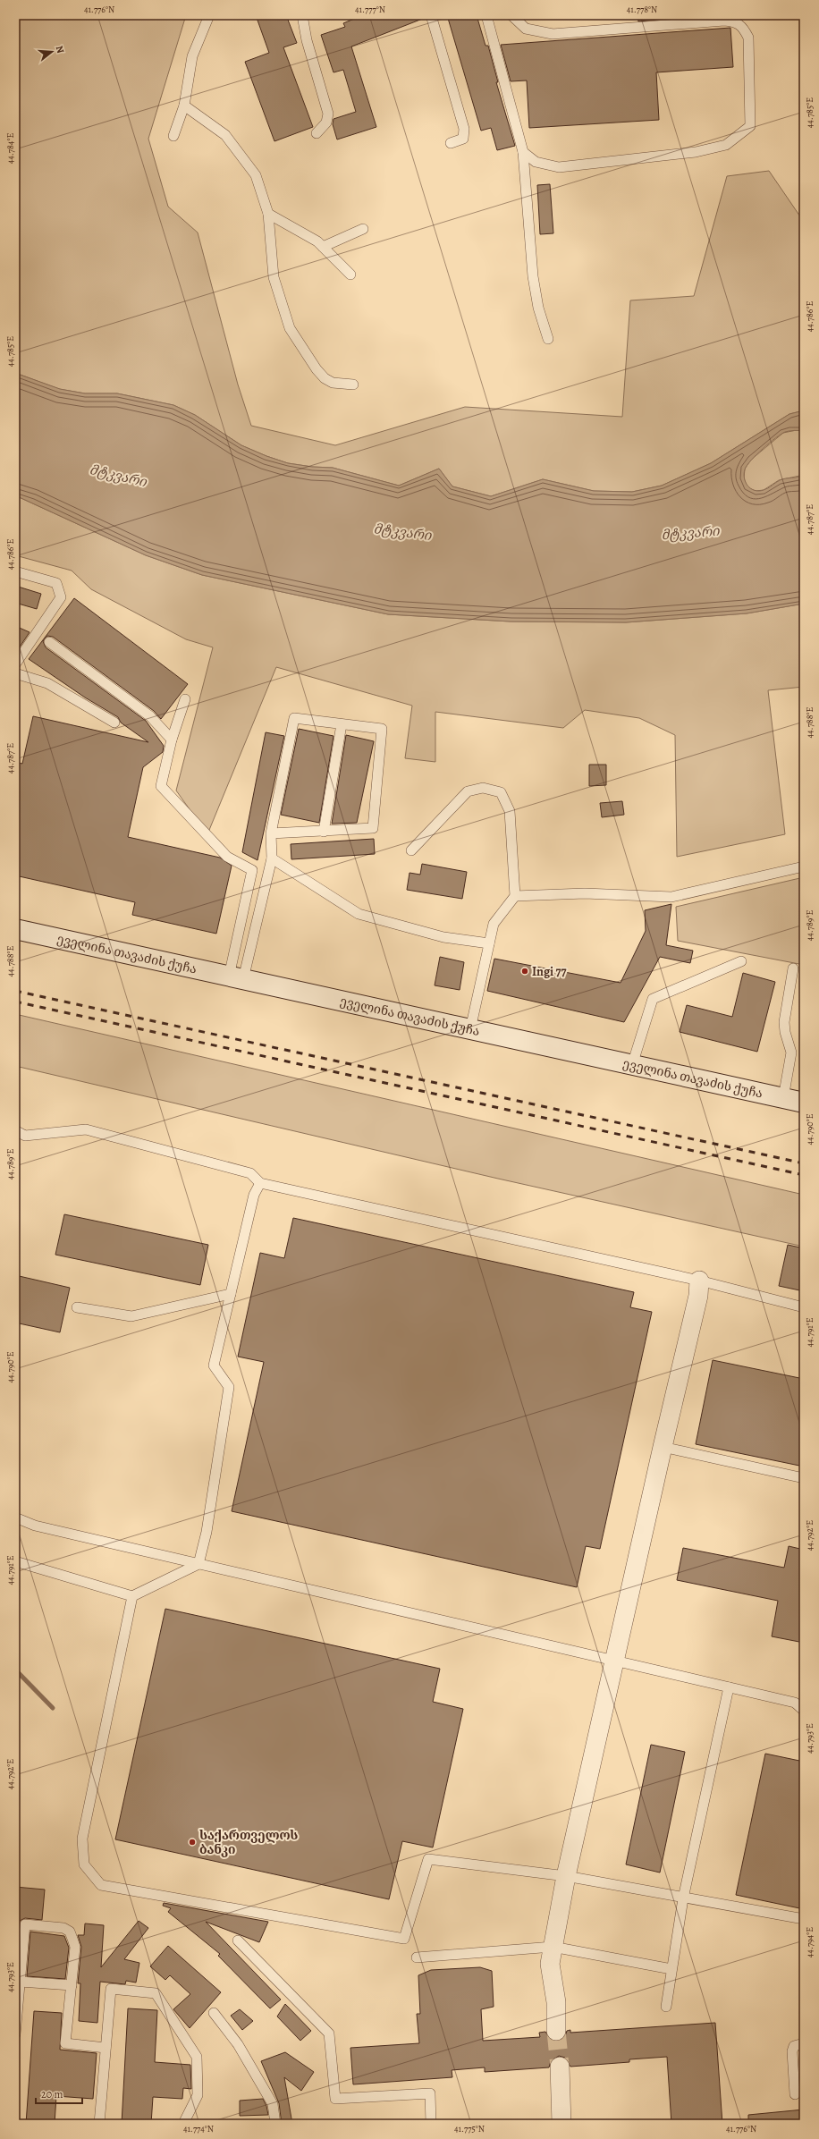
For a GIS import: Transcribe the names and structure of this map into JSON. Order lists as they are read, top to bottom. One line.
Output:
{"streets":{"main road":["ეველინა თავაძის ქუჩა"]},"water":["მტკვარი"],"places":["Ingi 77","საქართველოს ბანკი"],"scale_bar":"20 m","north":"right","coordinates":["41.776°N","41.777°N","41.778°N","44.785°E","44.784°E","44.786°E","44.787°E","44.788°E","44.789°E","44.790°E","44.791°E","44.792°E","44.793°E","44.794°E","41.774°N","41.775°N"]}
